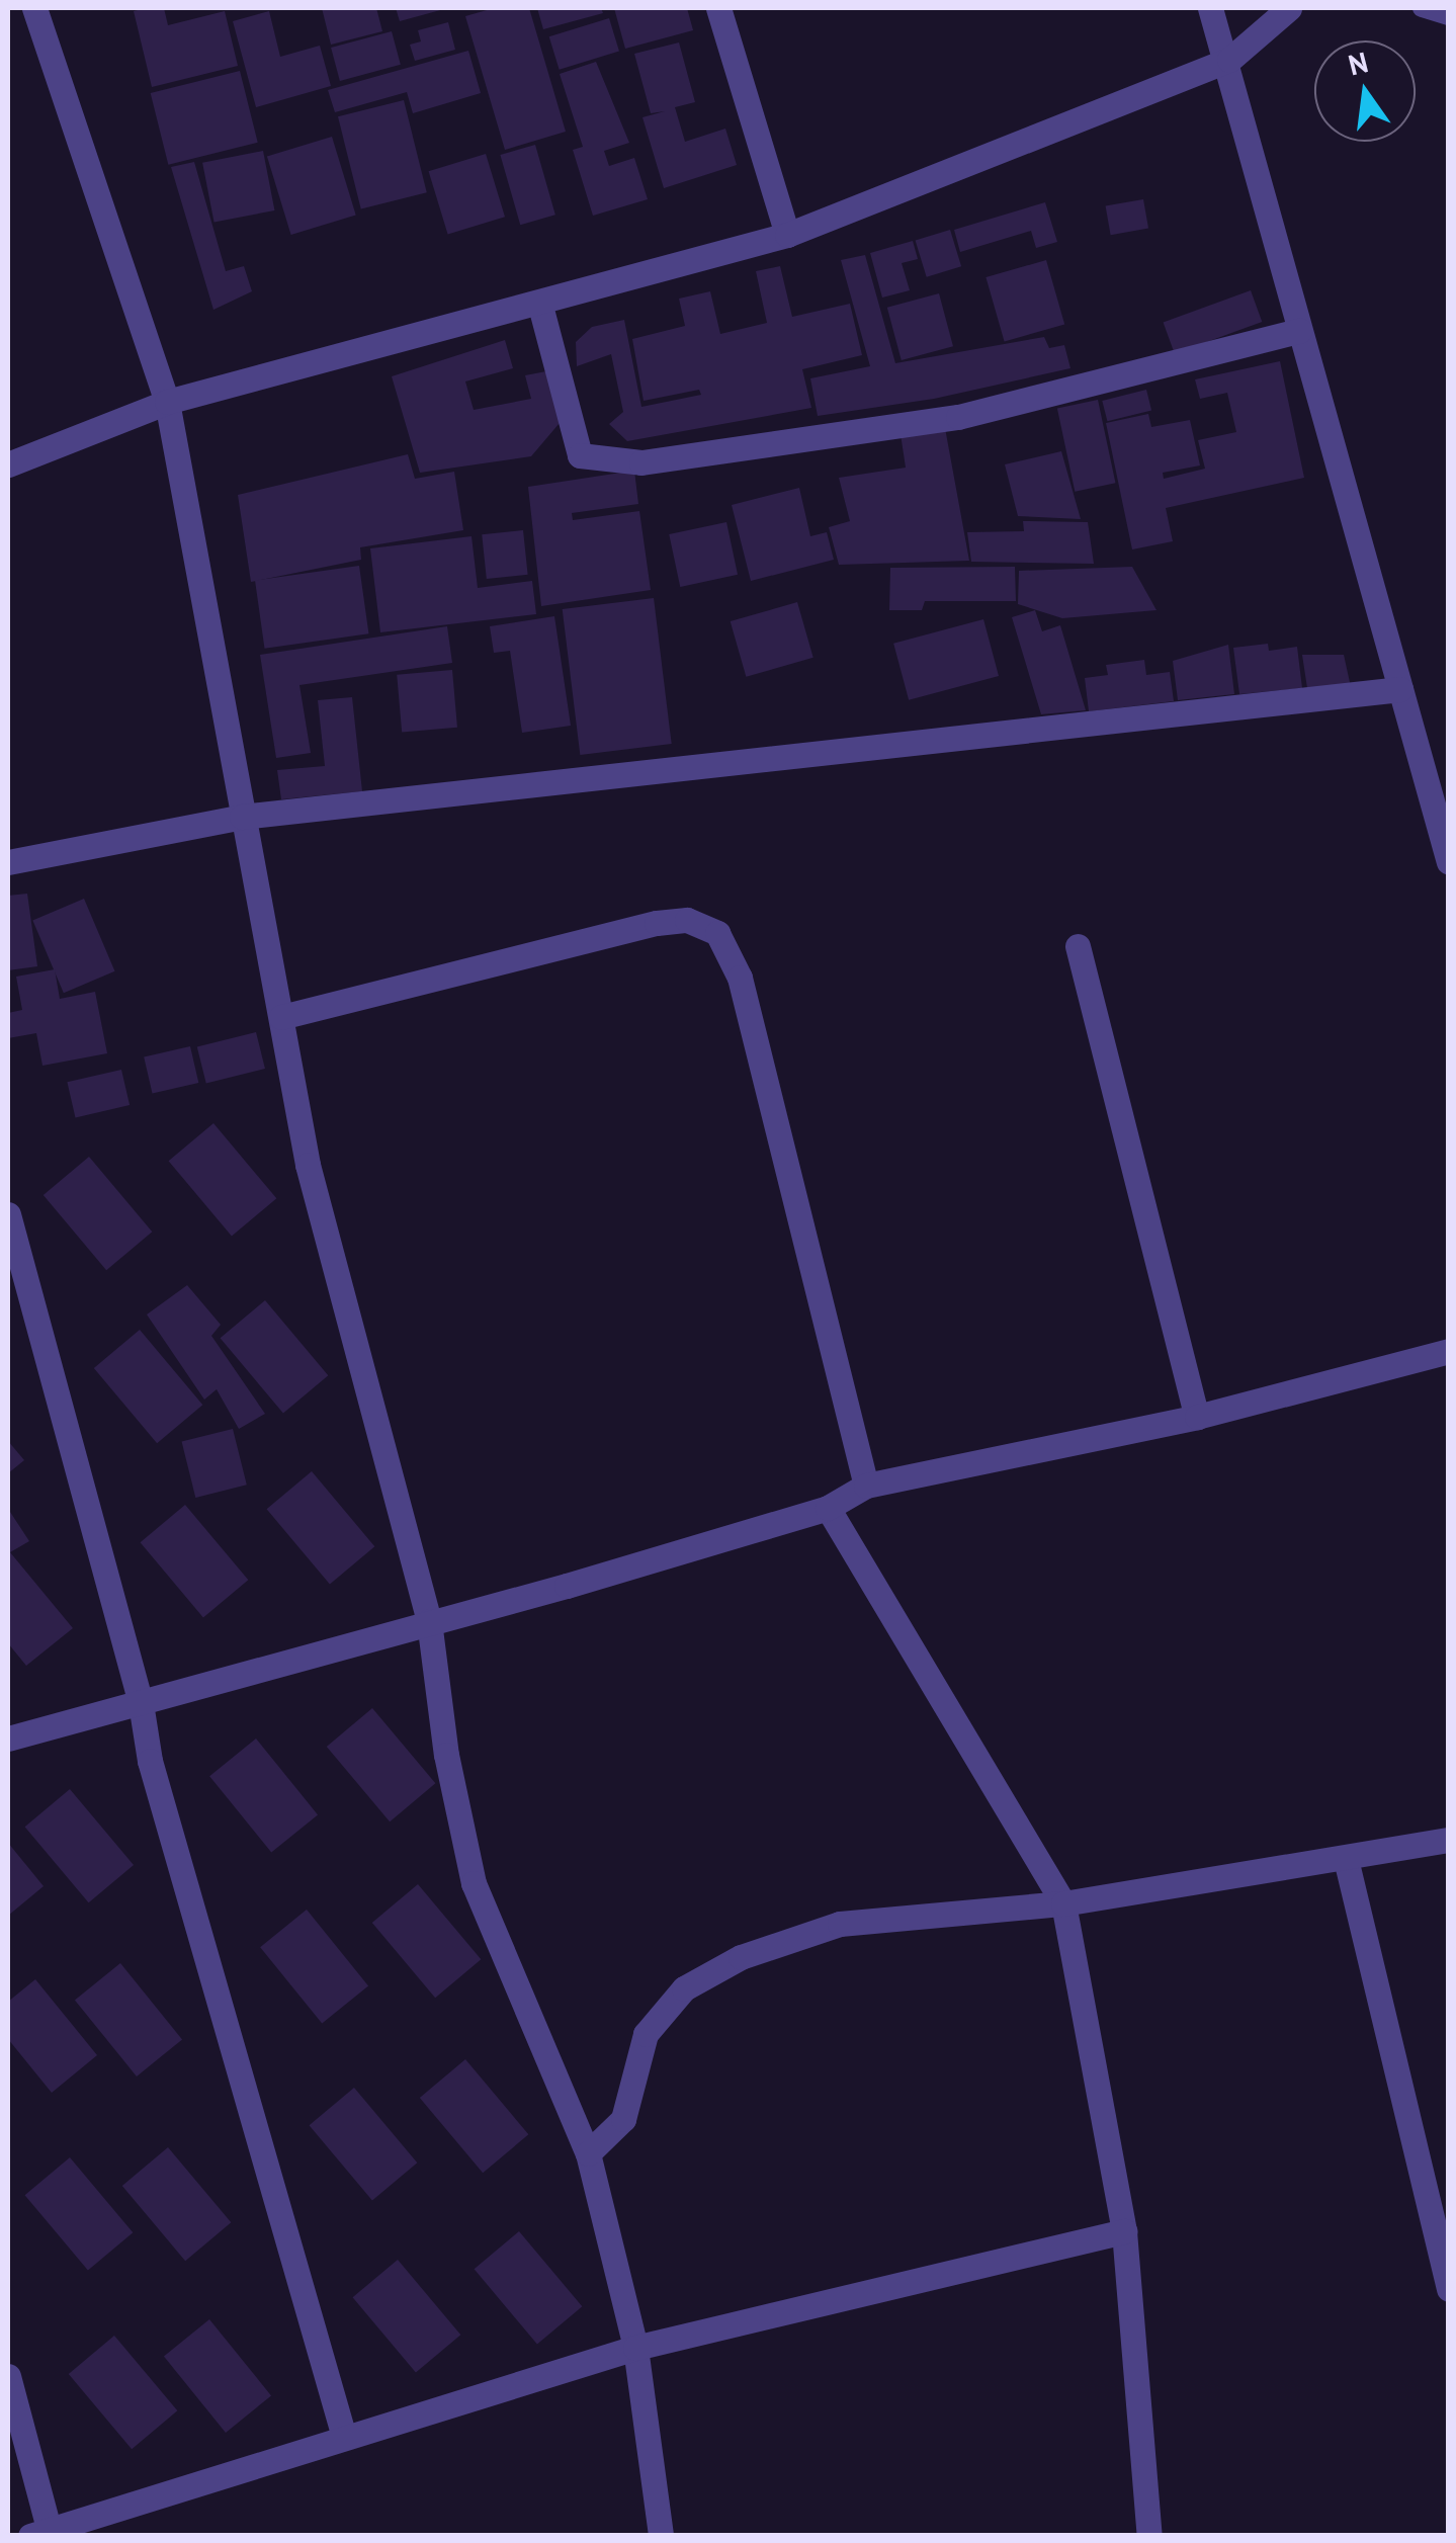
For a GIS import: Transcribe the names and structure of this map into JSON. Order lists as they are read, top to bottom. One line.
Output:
{"north":"top"}
